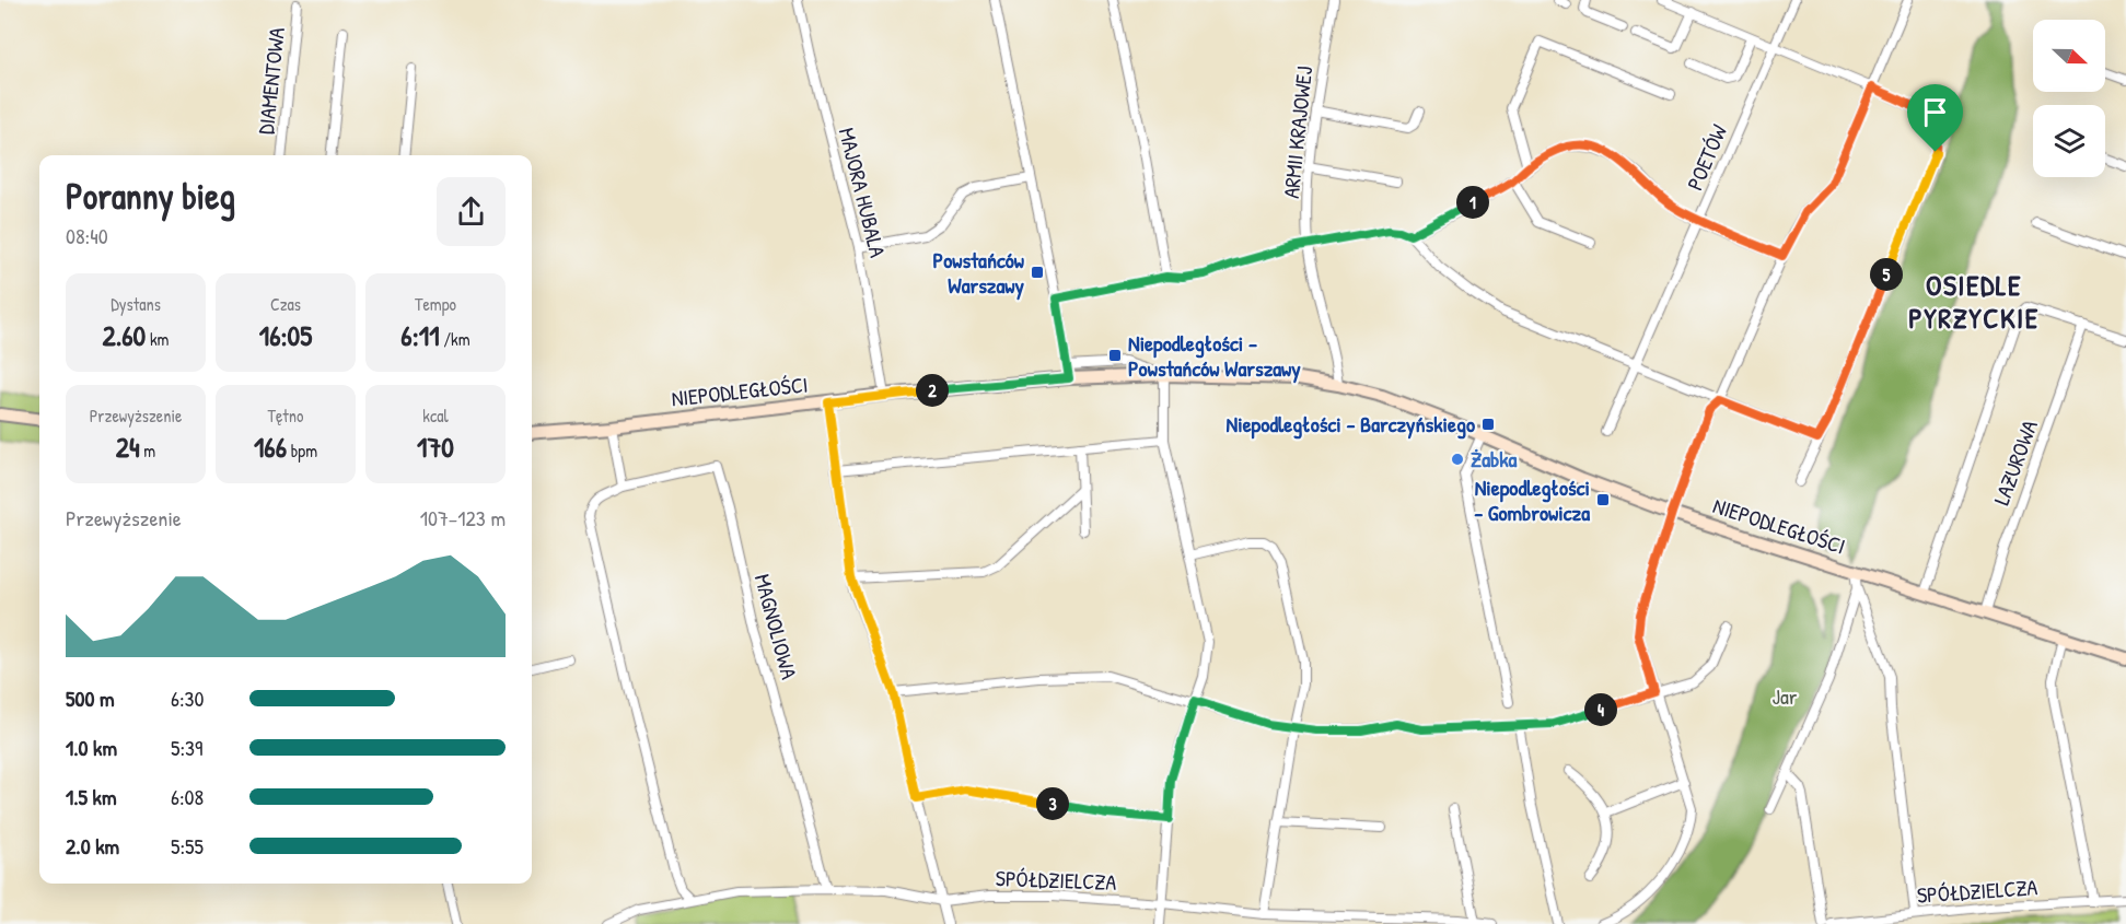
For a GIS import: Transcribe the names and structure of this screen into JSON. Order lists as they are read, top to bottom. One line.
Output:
{"streets":{"street":["DIAMENTOWA","ARMII KRAJOWEJ","POETÓW","MAJORA HUBALA","NIEPODLEGŁOŚCI","LAZUROWA","MAGNOLIOWA","SPÓŁDZIELCZA"]},"crossings":[["ARMII KRAJOWEJ","NIEPODLEGŁOŚCI"],["MAJORA HUBALA","NIEPODLEGŁOŚCI"],["NIEPODLEGŁOŚCI","LAZUROWA"],["MAGNOLIOWA","SPÓŁDZIELCZA"]],"districts":["OSIEDLE PYRZYCKIE"],"parks":["Jar"],"places":{"transit":["Powstańców Warszawy","Niepodległości - Powstańców Warszawy","Niepodległości - Barczyńskiego","Niepodległości - Gombrowicza"],"other":["Żabka"]},"north":"right","page":{"heading":["Poranny bieg","08:40"],"pins":["1","5","2","4","3"],"stats":[["Dystans","2.60 km"],["Czas","16:05"],["Tempo","6:11 /km"],["Przewyższenie","24 m"],["Tętno","166 bpm"],["kcal","170"]],"chart":["Przewyższenie","107–123 m"],"list":[{"name":"500 m","note":"6:30"},{"name":"1.0 km","note":"5:39"},{"name":"1.5 km","note":"6:08"},{"name":"2.0 km","note":"5:55"}]}}
